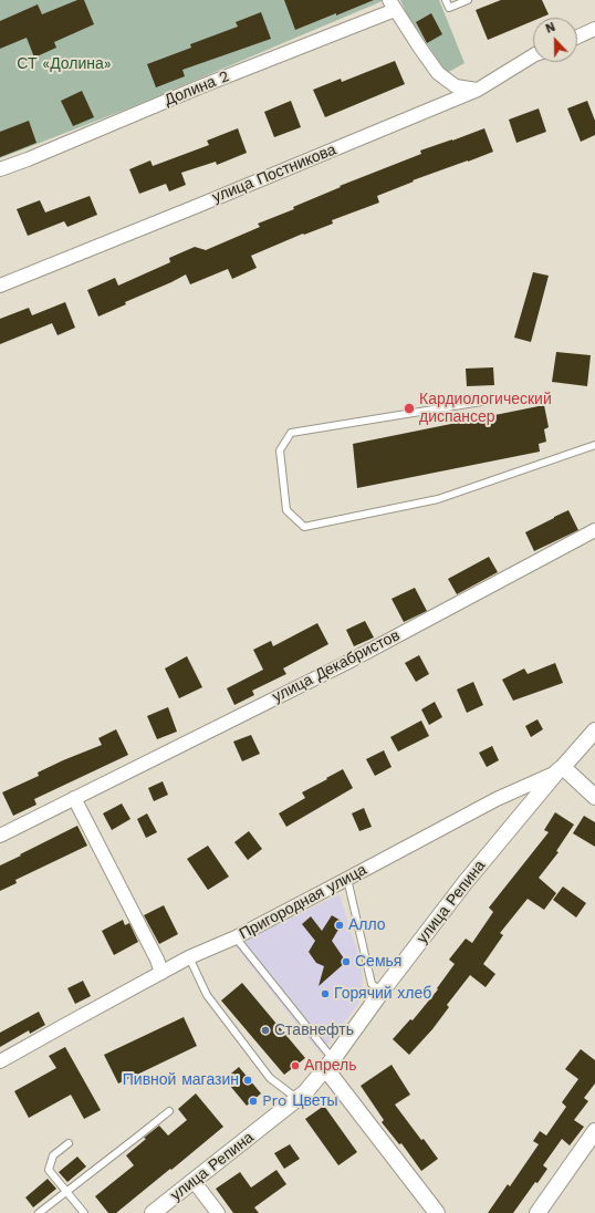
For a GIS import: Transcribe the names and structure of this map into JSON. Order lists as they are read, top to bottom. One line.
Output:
{"streets":{"street":["Долина 2","улица Постникова","улица Декабристов","Пригородная улица","улица Репина"]},"crossings":[["Пригородная улица","улица Репина"]],"parks":["СТ «Долина»"],"places":["Кардиологический диспансер","Алло","Семья","Горячий хлеб","Ставнефть","Апрель","Пивной магазин","Pro Цветы"],"north":"top"}
